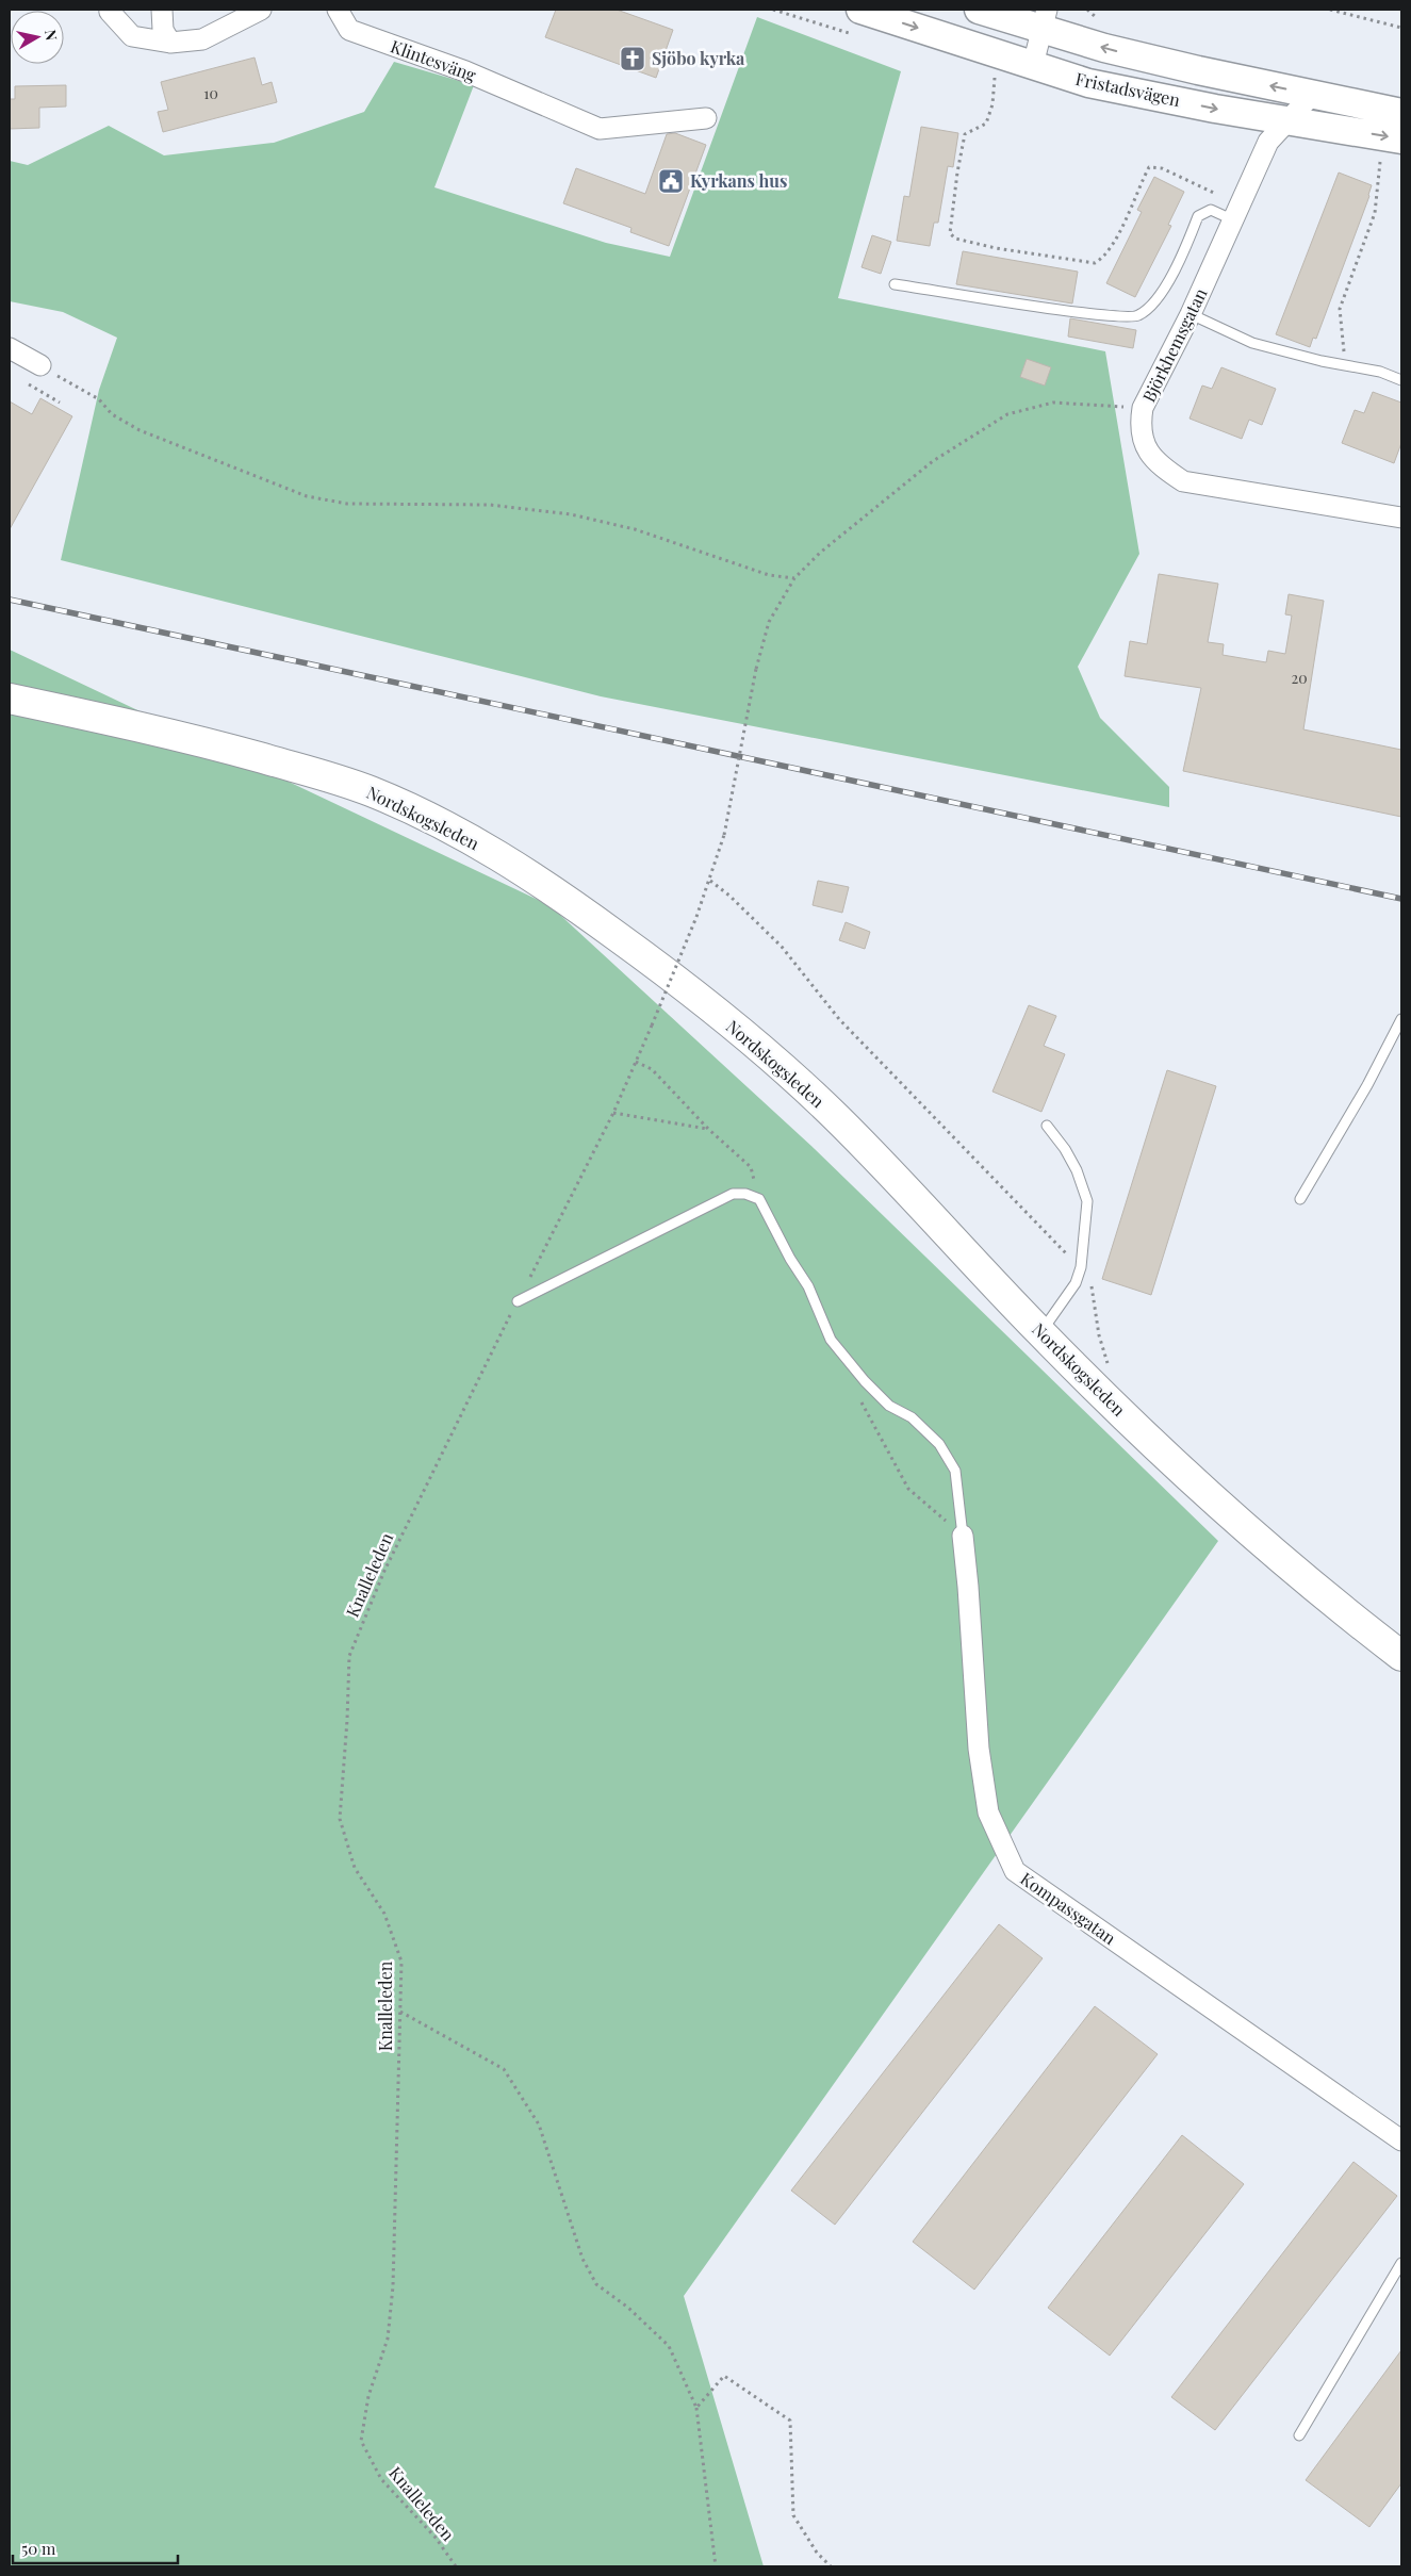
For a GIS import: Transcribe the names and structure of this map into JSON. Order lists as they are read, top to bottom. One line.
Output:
{"streets":{"main road":["Nordskogsleden"],"street":["Klintesväng","Fristadsvägen","Björkhemsgatan","Kompassgatan"],"path":["Knalleleden"]},"crossings":[["Fristadsvägen","Björkhemsgatan"],["Björkhemsgatan","Knalleleden"]],"places":{"church":["Sjöbo kyrka"],"public building":["Kyrkans hus"]},"house_numbers":["10","20"],"scale_bar":"50 m","north":"right"}
